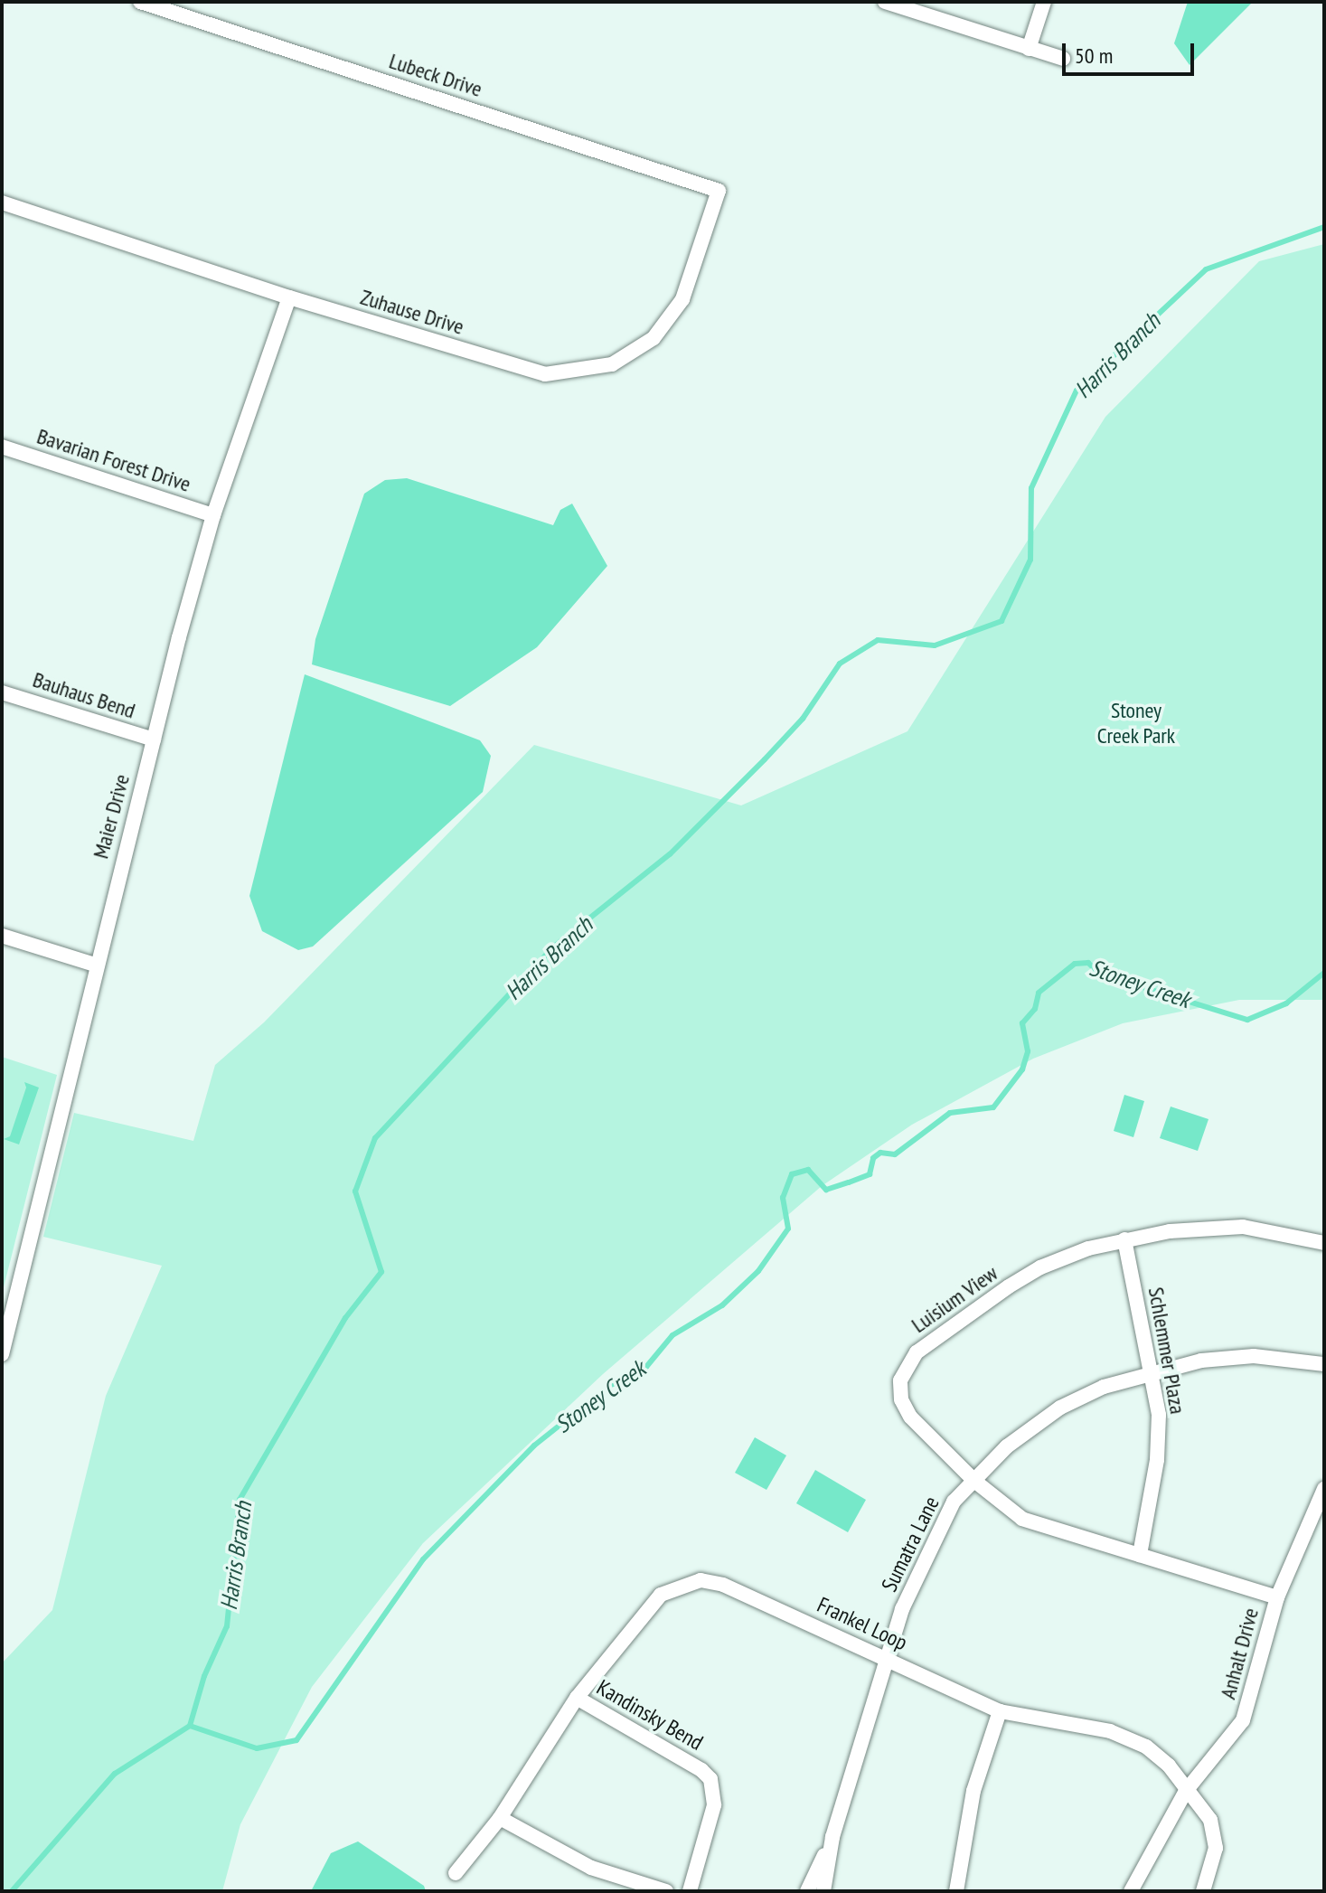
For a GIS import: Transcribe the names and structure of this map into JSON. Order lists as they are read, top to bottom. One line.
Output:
{"streets":{"street":["Lubeck Drive","Zuhause Drive","Bavarian Forest Drive","Bauhaus Bend","Maier Drive","Luisium View","Schlemmer Plaza","Sumatra Lane","Frankel Loop","Anhalt Drive","Kandinsky Bend"]},"crossings":[["Lubeck Drive","Zuhause Drive"],["Zuhause Drive","Maier Drive"],["Bavarian Forest Drive","Maier Drive"],["Bauhaus Bend","Maier Drive"],["Luisium View","Schlemmer Plaza"],["Luisium View","Sumatra Lane"],["Luisium View","Anhalt Drive"],["Schlemmer Plaza","Sumatra Lane"],["Sumatra Lane","Frankel Loop"],["Frankel Loop","Anhalt Drive"],["Frankel Loop","Kandinsky Bend"]],"water":["Harris Branch","Stoney Creek"],"parks":["Stoney Creek Park"],"scale_bar":"50 m"}
